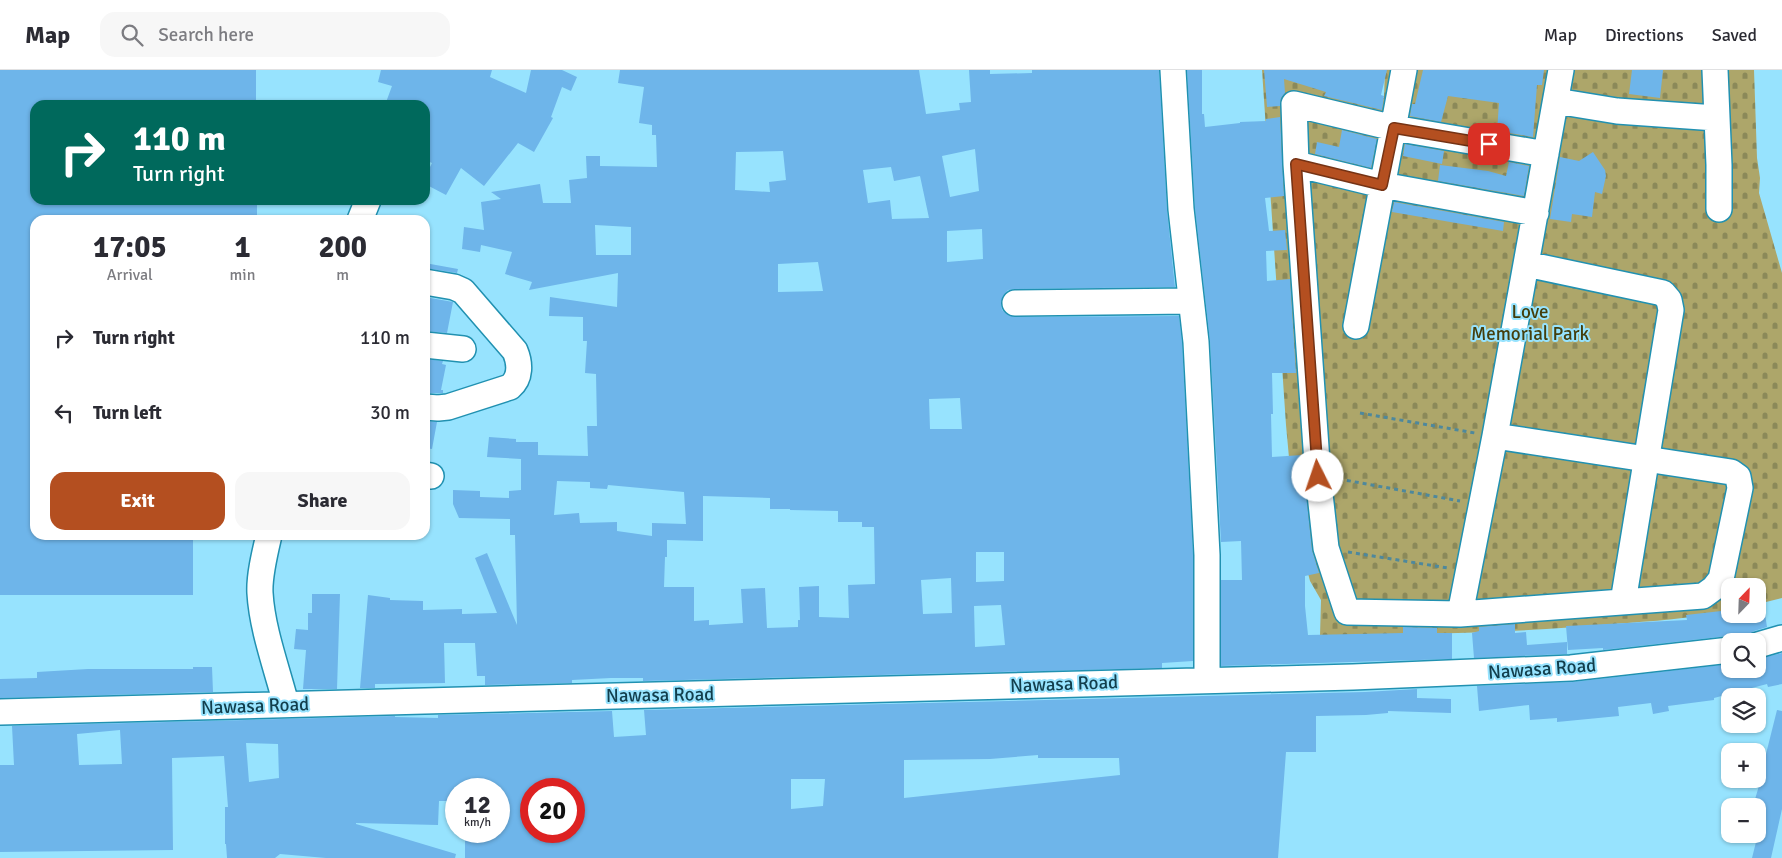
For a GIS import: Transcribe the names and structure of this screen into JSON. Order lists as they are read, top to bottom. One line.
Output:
{"streets":{"street":["Nawasa Road"]},"parks":["Love Memorial Park"],"north":"top right","page":{"header":"Map","search":"Search here","nav":["Map","Directions","Saved"],"turn":["110 m","Turn right"],"eta":["17:05","Arrival","1","min","200","m"],"list":[{"name":"Turn right","value":"110 m"},{"name":"Turn left","value":"30 m"}],"buttons":["Exit","Share"],"map_buttons":["+","−"],"speed":"12 km/h","limit":"20"}}
